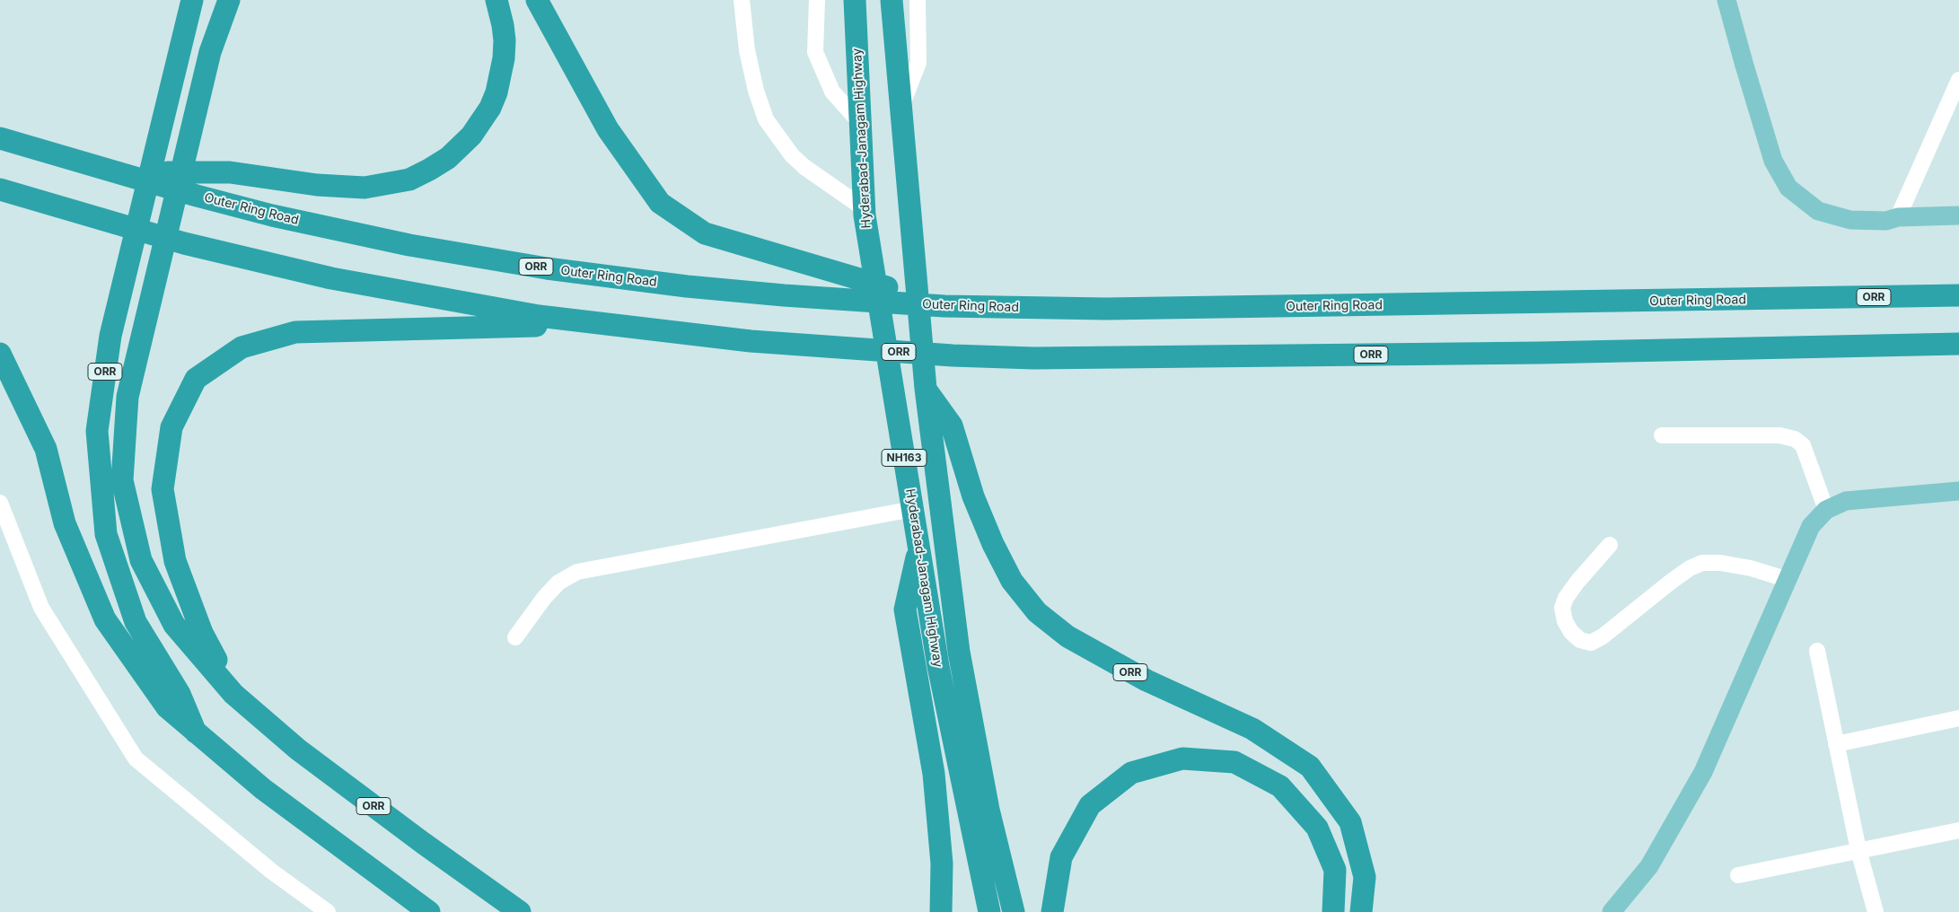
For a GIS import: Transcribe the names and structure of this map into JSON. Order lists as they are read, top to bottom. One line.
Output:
{"streets":{"highway":["Hyderabad-Janagam Highway","Outer Ring Road","ORR","NH163"]},"crossings":[["Hyderabad-Janagam Highway","ORR"]]}
